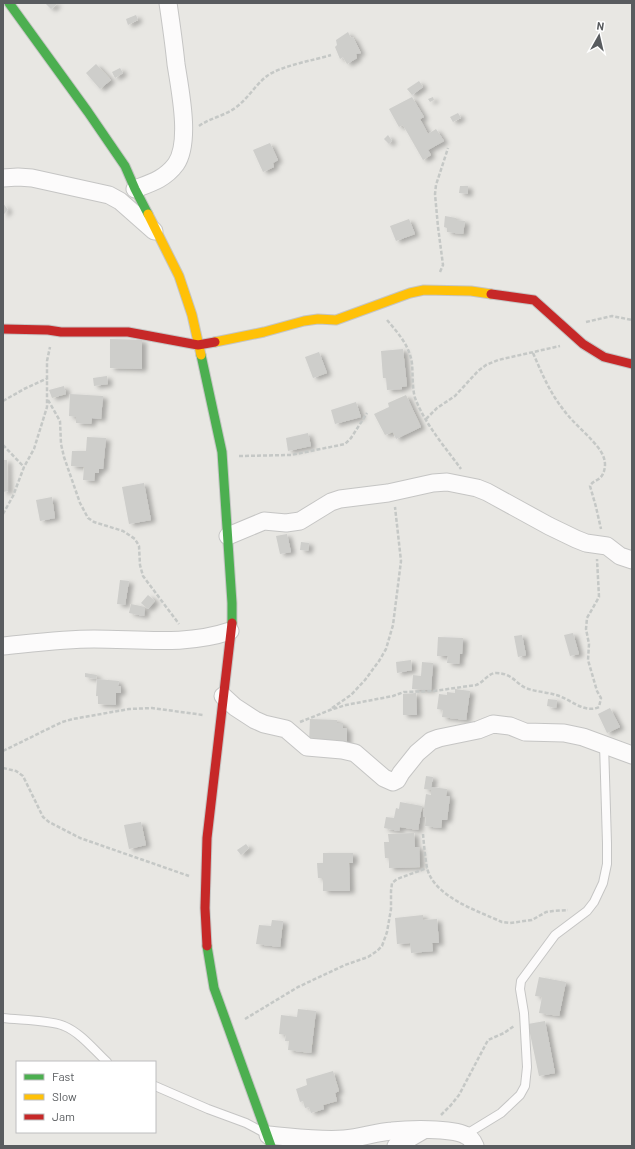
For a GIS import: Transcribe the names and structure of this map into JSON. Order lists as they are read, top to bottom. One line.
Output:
{"legend":["Fast","Slow","Jam"],"north":"top"}
